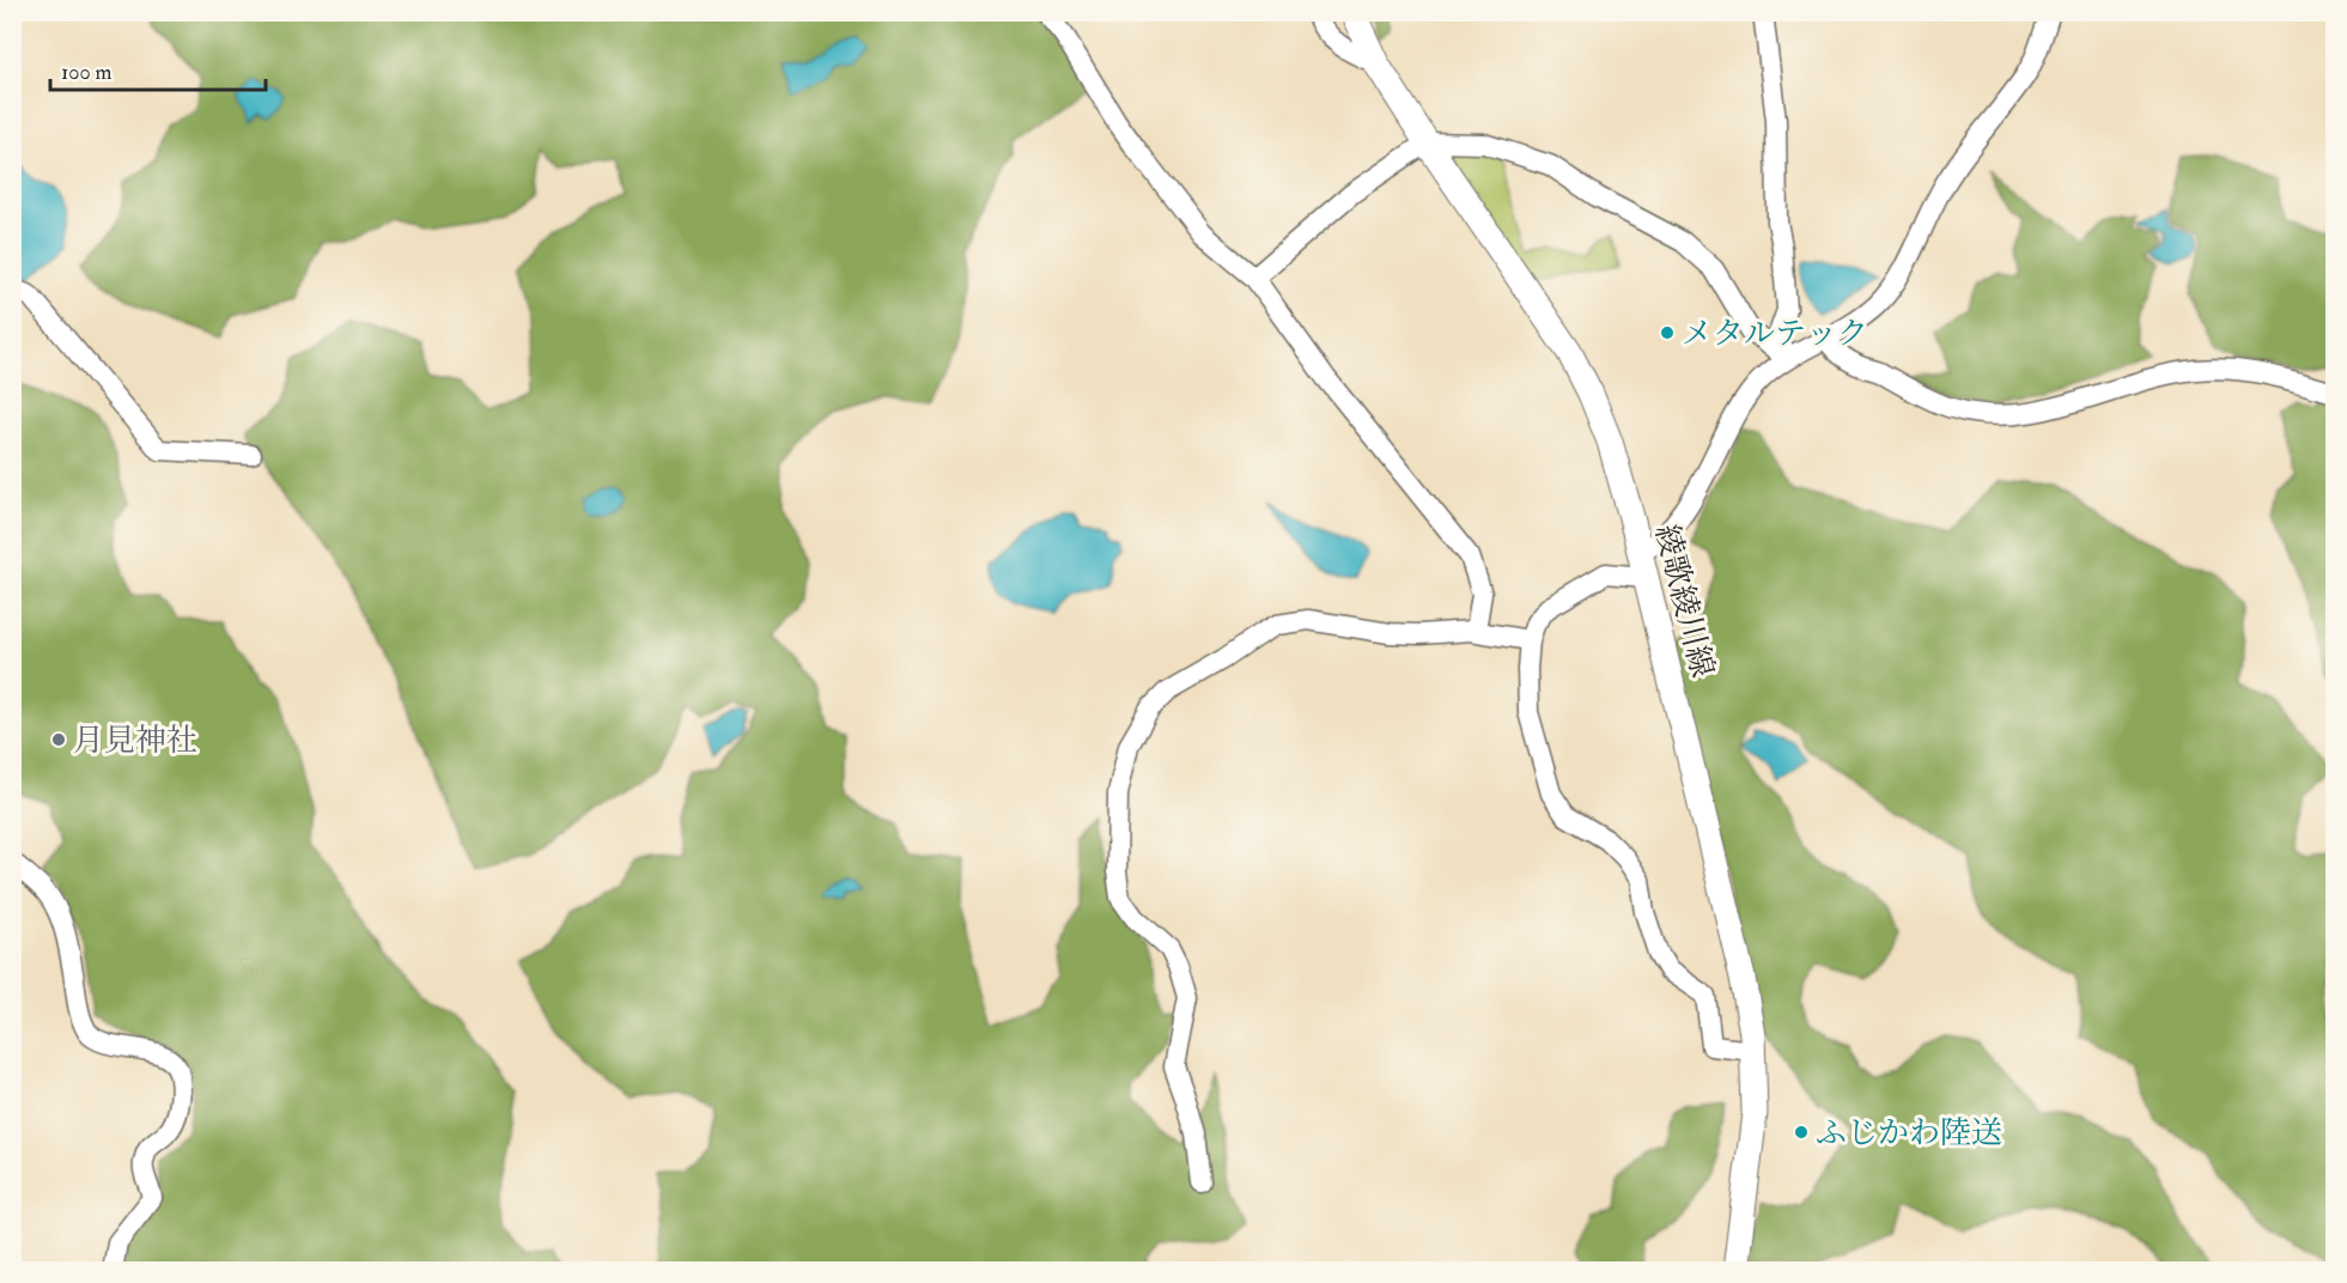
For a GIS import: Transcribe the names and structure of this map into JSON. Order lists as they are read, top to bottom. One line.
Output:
{"streets":{"main road":["綾歌綾川線"]},"places":["メタルテック","月見神社","ふじかわ陸送"],"scale_bar":"100 m"}
